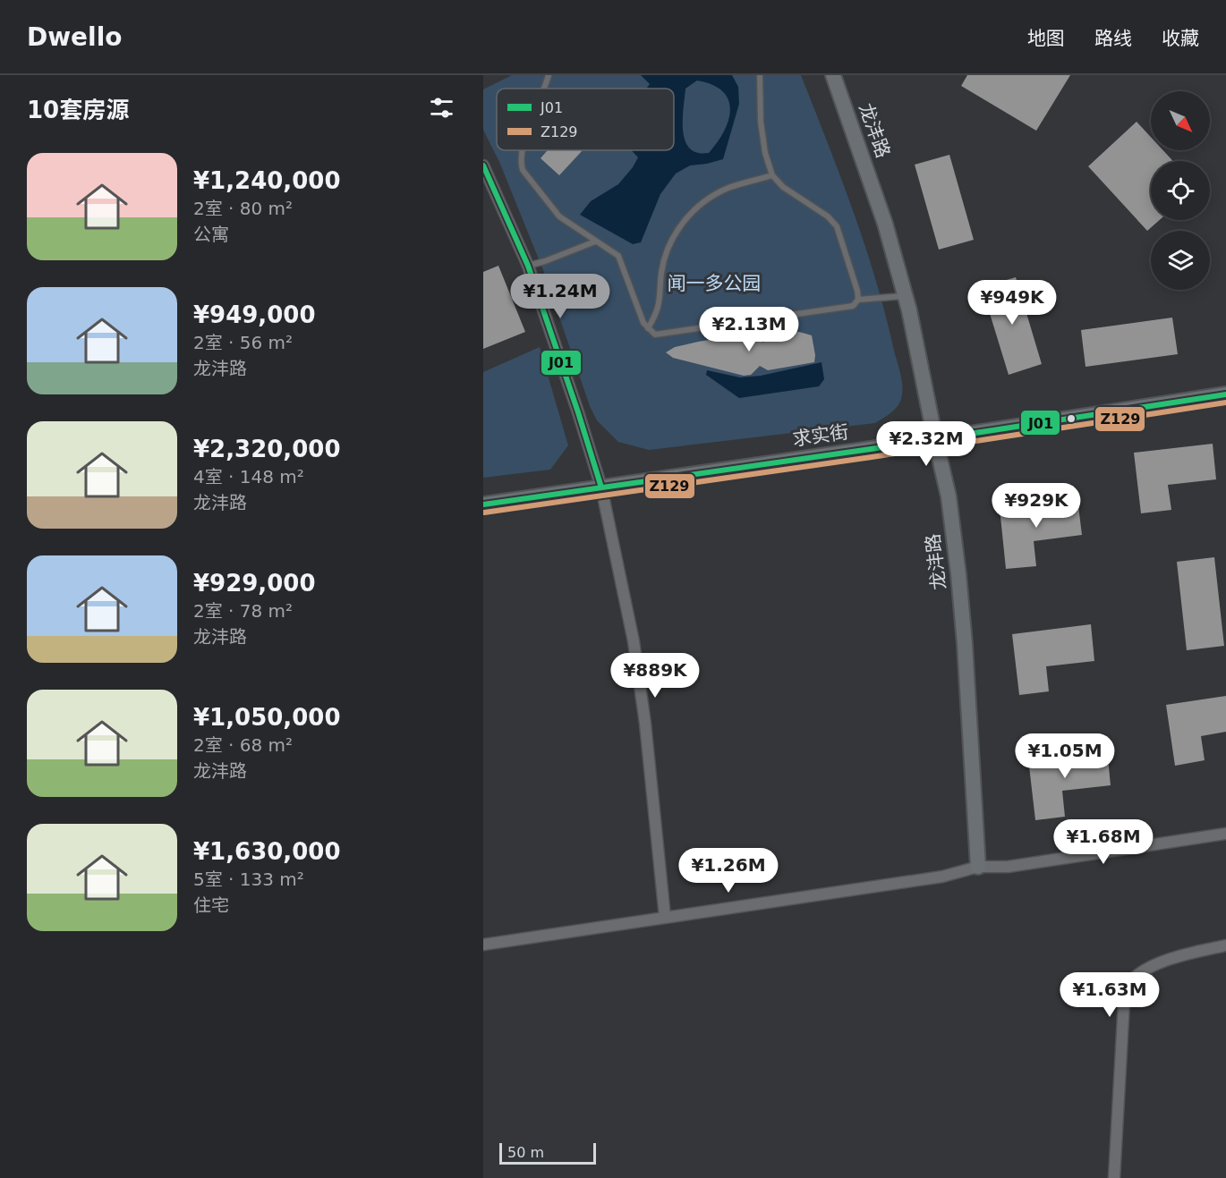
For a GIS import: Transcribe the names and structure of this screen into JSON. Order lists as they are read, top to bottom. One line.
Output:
{"streets":{"street":["龙沣路","求实街"]},"crossings":[["龙沣路","求实街"]],"parks":["闻一多公园"],"lines":["transit line J01","transit line Z129"],"legend":["J01","Z129"],"scale_bar":"50 m","north":"bottom right","page":{"header":"Dwello","nav":["地图","路线","收藏"],"heading":"10套房源","list":[{"name":"¥1,240,000","note":"2室 · 80 m² · 公寓"},{"name":"¥949,000","note":"2室 · 56 m² · 龙沣路"},{"name":"¥2,320,000","note":"4室 · 148 m² · 龙沣路"},{"name":"¥929,000","note":"2室 · 78 m² · 龙沣路"},{"name":"¥1,050,000","note":"2室 · 68 m² · 龙沣路"},{"name":"¥1,630,000","note":"5室 · 133 m² · 住宅"}],"price":["¥1.24M","¥949K","¥2.13M","¥2.32M","¥929K","¥889K","¥1.05M","¥1.68M","¥1.26M","¥1.63M"],"scale":"50 m"}}
